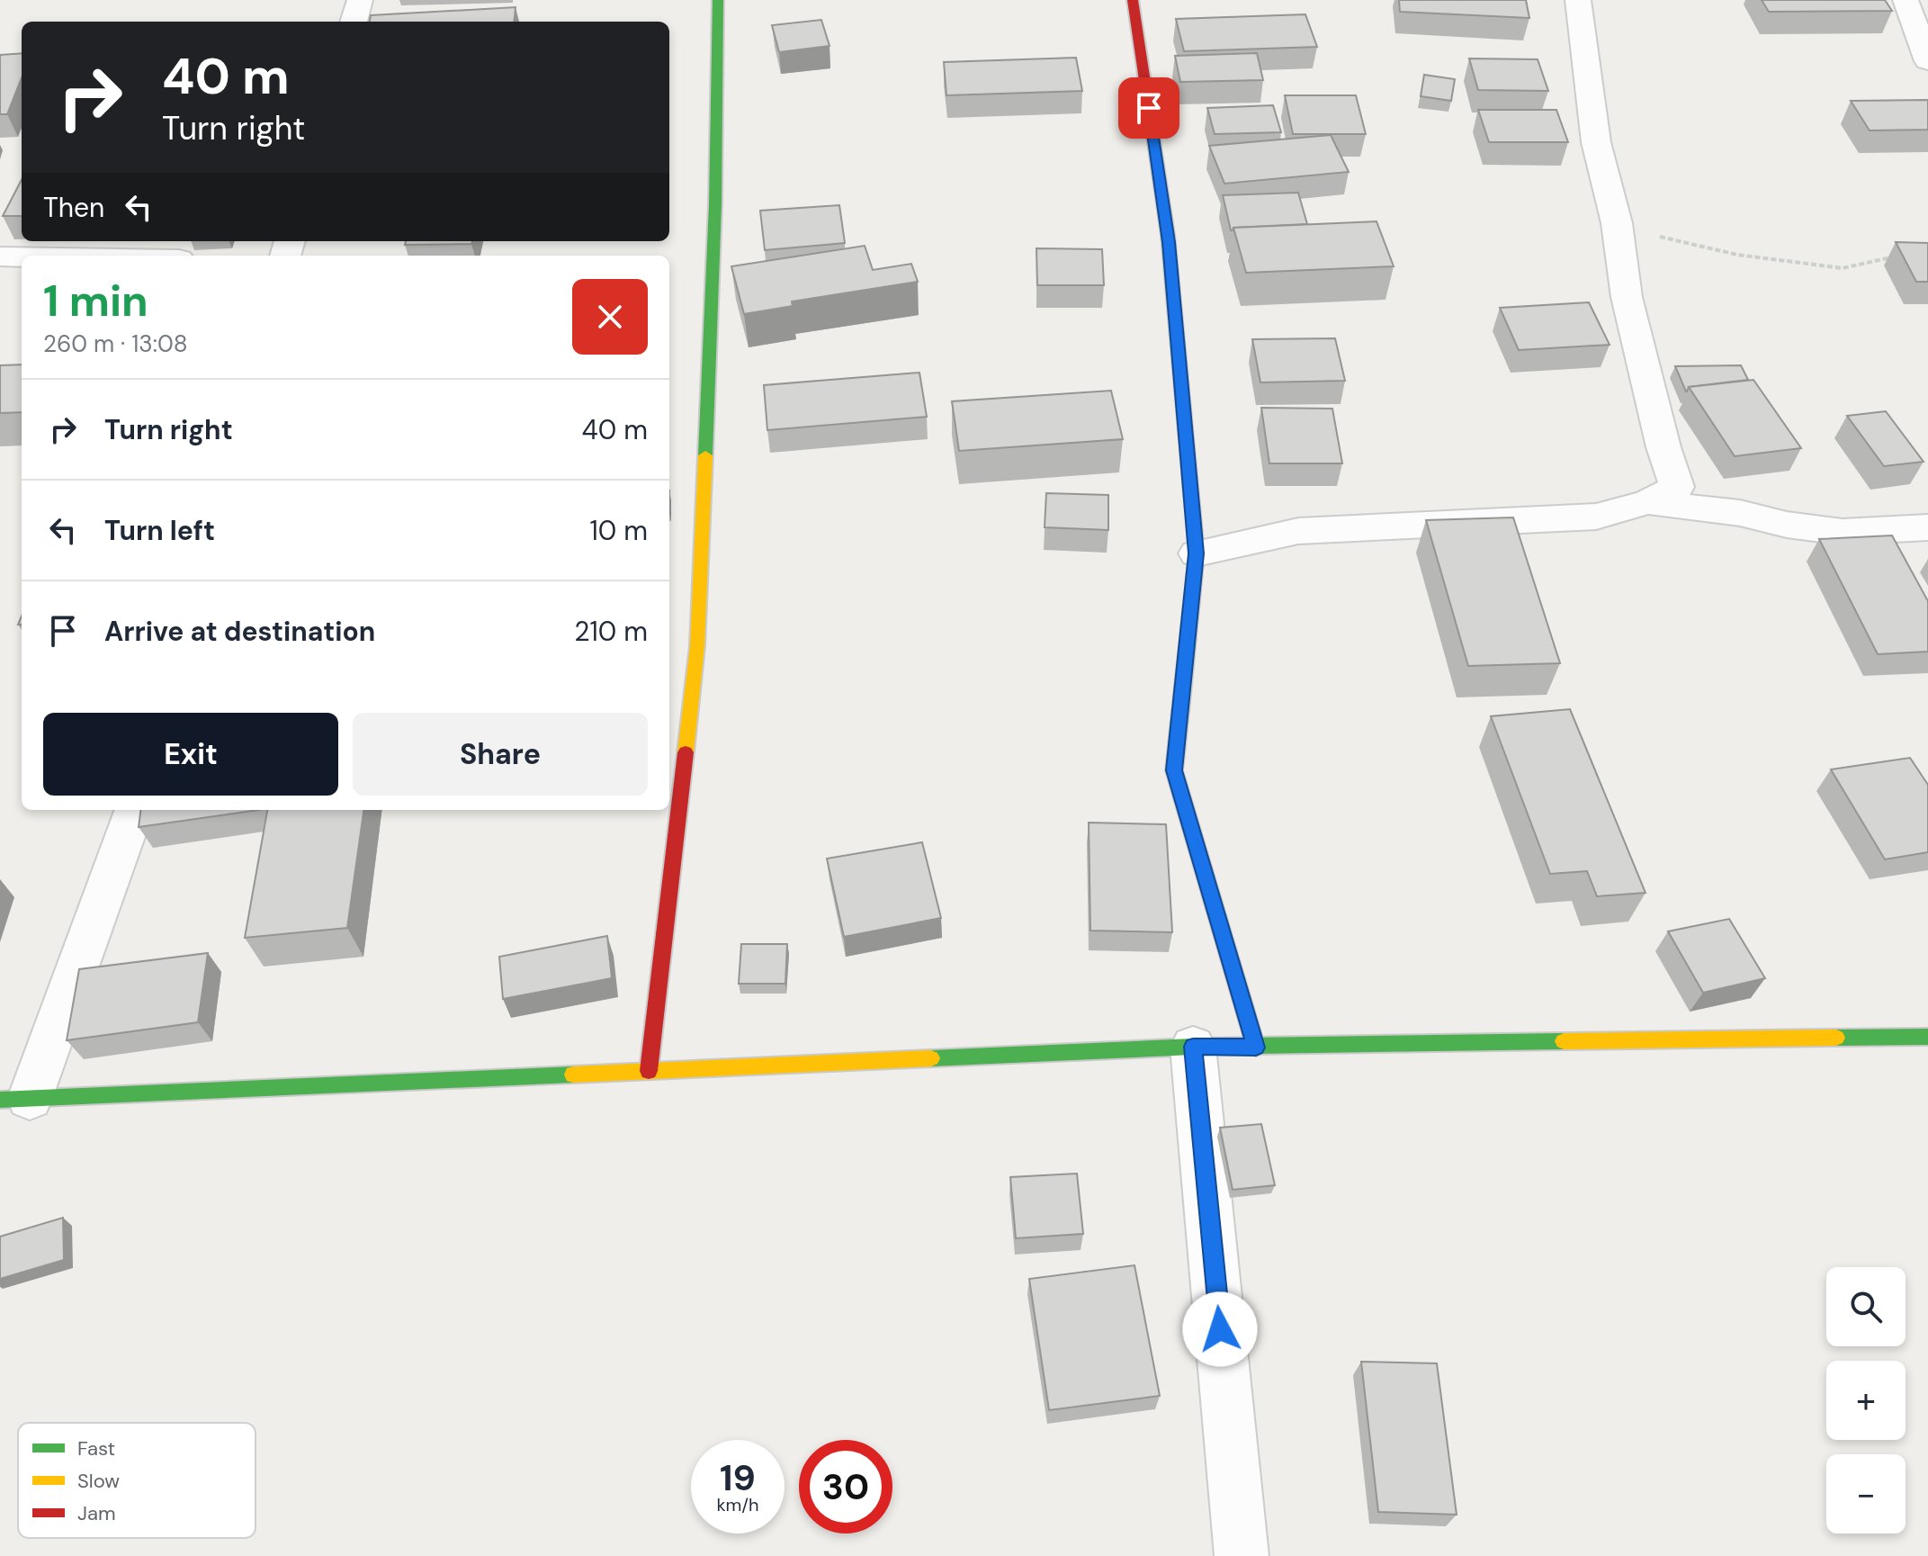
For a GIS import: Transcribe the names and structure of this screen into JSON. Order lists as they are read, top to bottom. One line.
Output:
{"legend":["Fast","Slow","Jam"],"page":{"turn":["40 m","Turn right"],"then":"Then","heading":["1 min","260 m · 13:08"],"list":[{"name":"Turn right","value":"40 m"},{"name":"Turn left","value":"10 m"},{"name":"Arrive at destination","value":"210 m"}],"buttons":["Exit","Share"],"map_buttons":["+","−"],"speed":"19 km/h","limit":"30"}}
